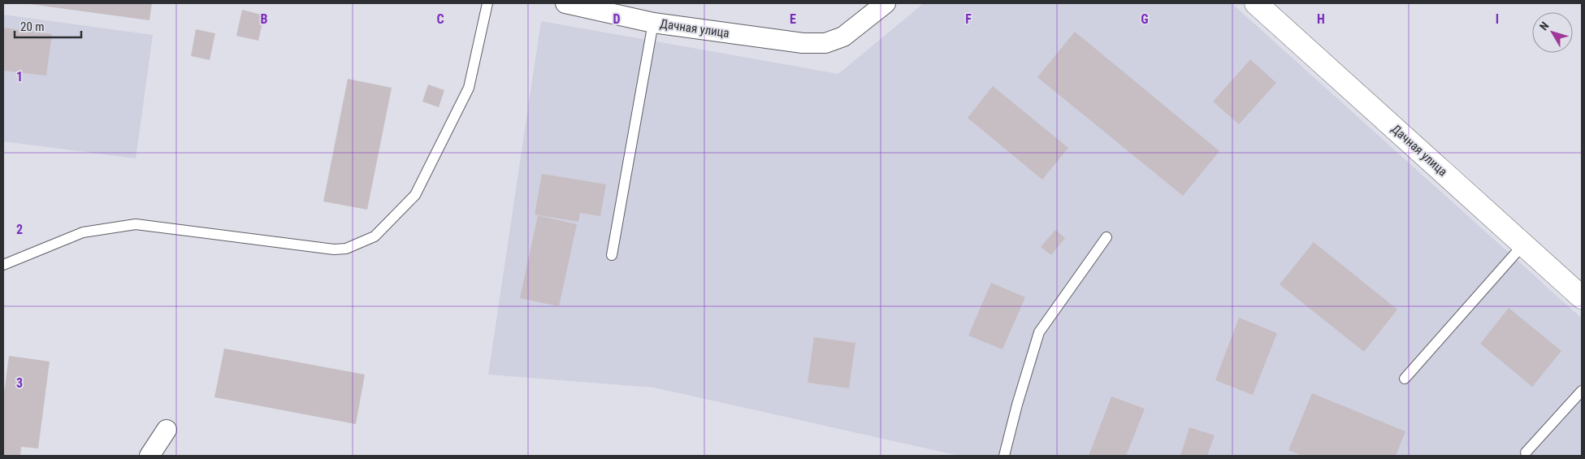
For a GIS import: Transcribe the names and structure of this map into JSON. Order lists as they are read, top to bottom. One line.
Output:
{"streets":{"street":["Дачная улица"]},"scale_bar":"20 m","north":"top left","grid":{"columns":["B","C","D","E","F","G","H","I"],"rows":["1","2","3"]}}
